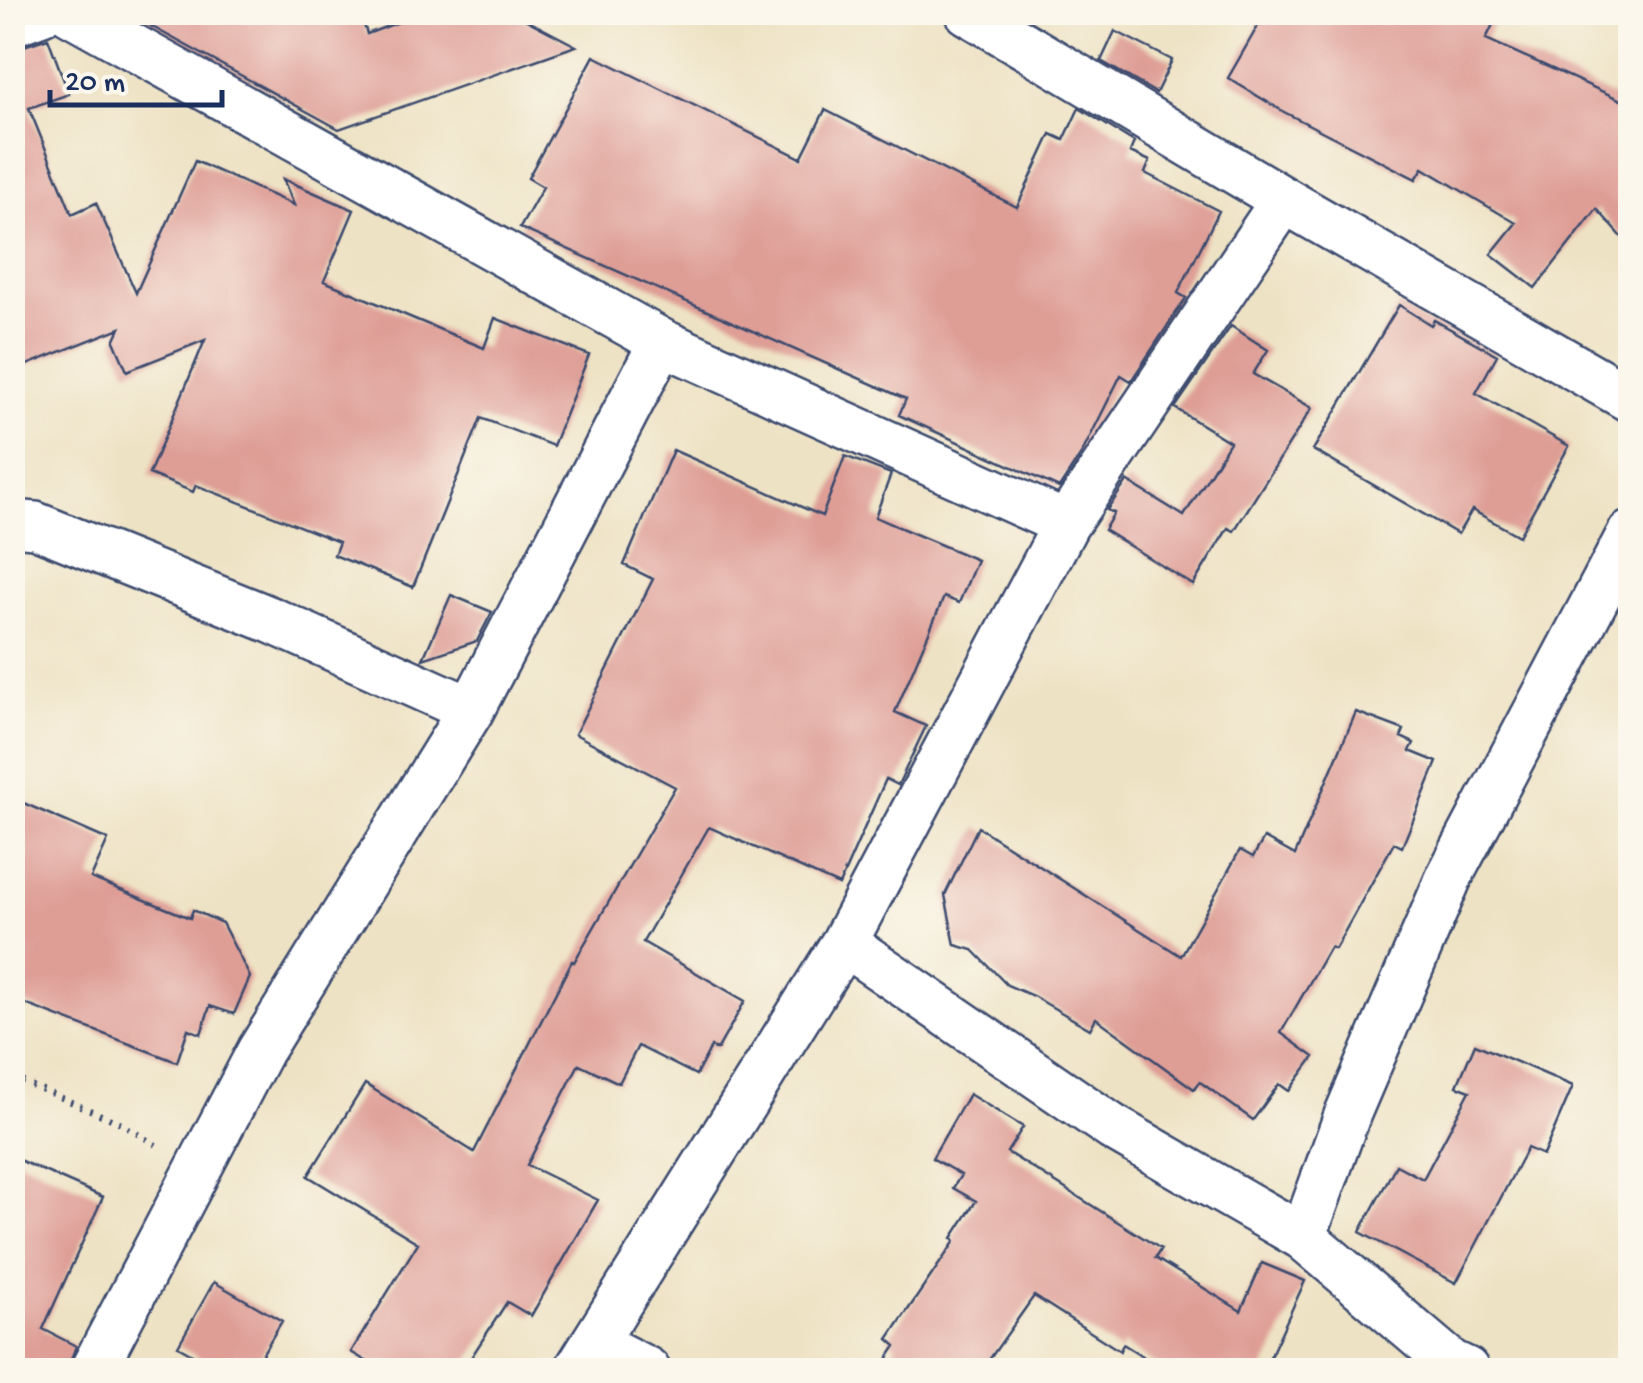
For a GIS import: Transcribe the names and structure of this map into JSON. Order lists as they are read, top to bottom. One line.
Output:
{"scale_bar":"20 m"}
